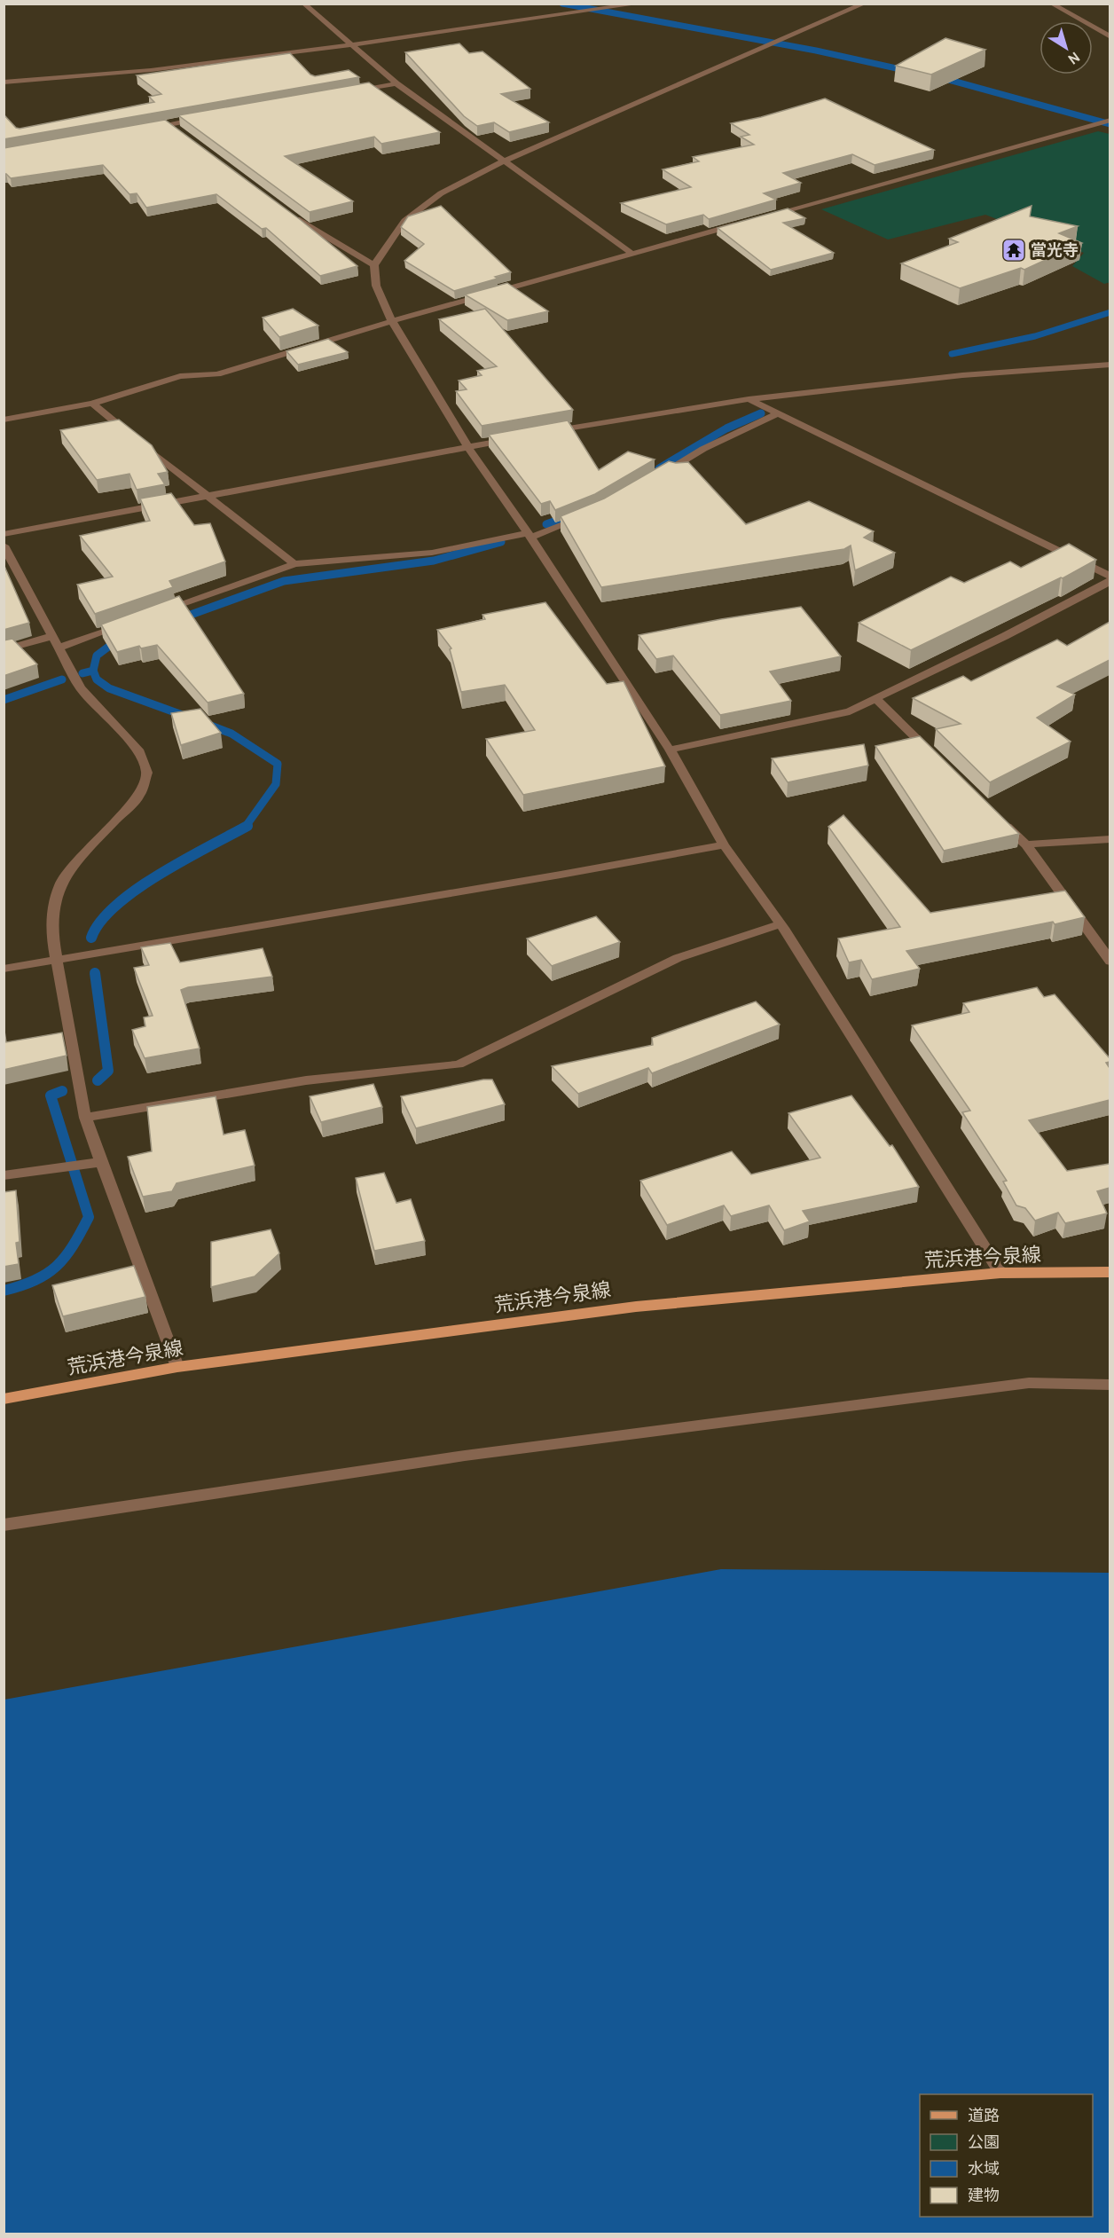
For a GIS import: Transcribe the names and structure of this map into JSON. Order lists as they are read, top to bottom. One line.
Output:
{"streets":{"main road":["荒浜港今泉線"]},"places":{"temple":["當光寺"]},"legend":["道路","公園","水域","建物"],"north":"bottom right"}
